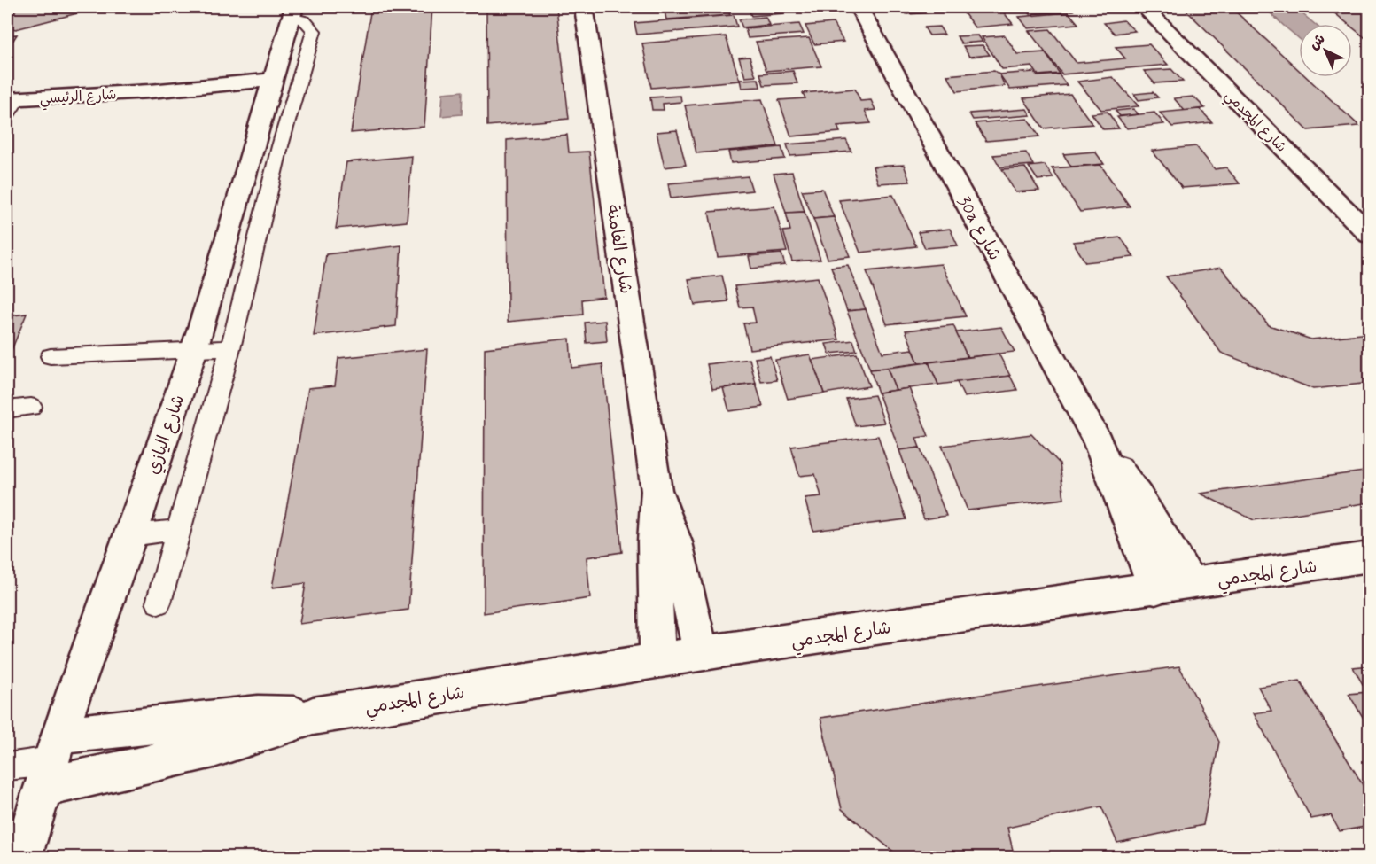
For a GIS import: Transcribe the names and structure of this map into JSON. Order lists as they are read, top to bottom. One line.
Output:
{"streets":{"street":["شارع الرئيسي","شارع المجدمي","30a شارع","شارع الفامنة","شارع اليازي"]},"crossings":[["شارع الرئيسي","شارع اليازي"],["شارع المجدمي","30a شارع"],["شارع المجدمي","شارع الفامنة"],["شارع المجدمي","شارع اليازي"]],"north":"top left"}
